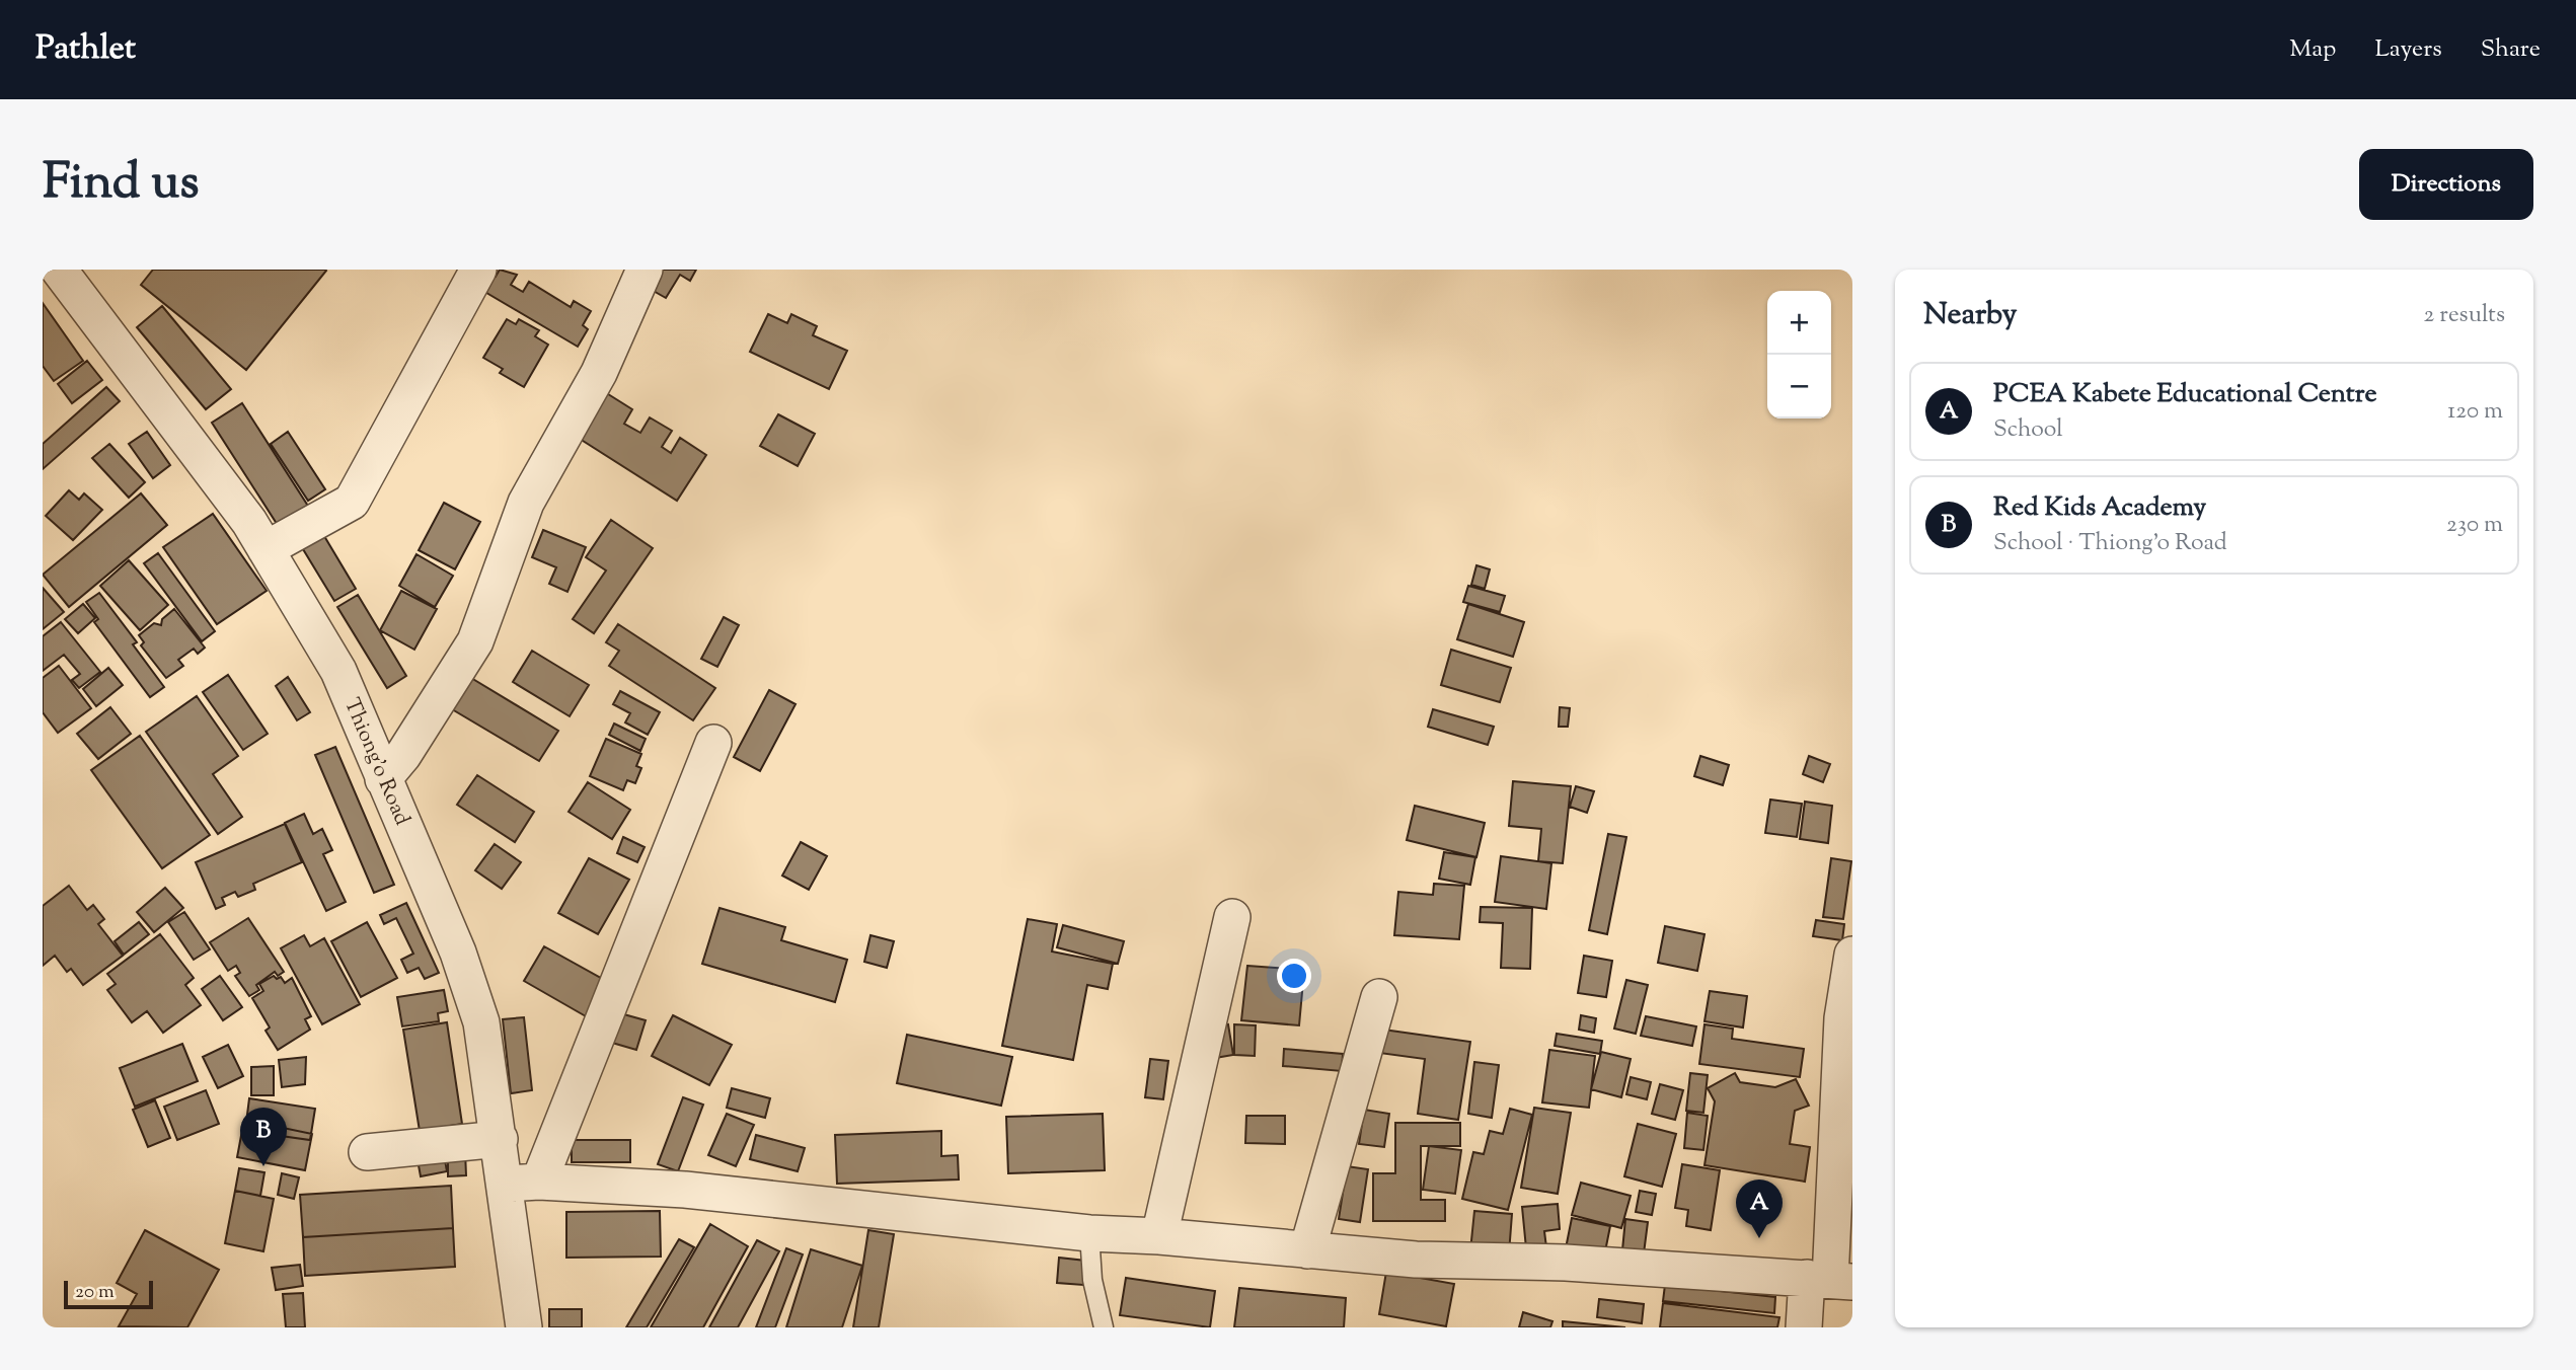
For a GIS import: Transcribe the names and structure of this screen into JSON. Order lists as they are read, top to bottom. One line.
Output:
{"streets":{"street":["Thiong'o Road"]},"scale_bar":"20 m","page":{"header":"Pathlet","nav":["Map","Layers","Share"],"title":"Find us","buttons":"Directions","heading":["Nearby","2 results"],"map_buttons":["+","−"],"list":[{"mark":"A","name":"PCEA Kabete Educational Centre","note":"School","value":"120 m"},{"mark":"B","name":"Red Kids Academy","note":"School · Thiong'o Road","value":"230 m"}],"pins":["B","A"],"scale":"20 m"}}
